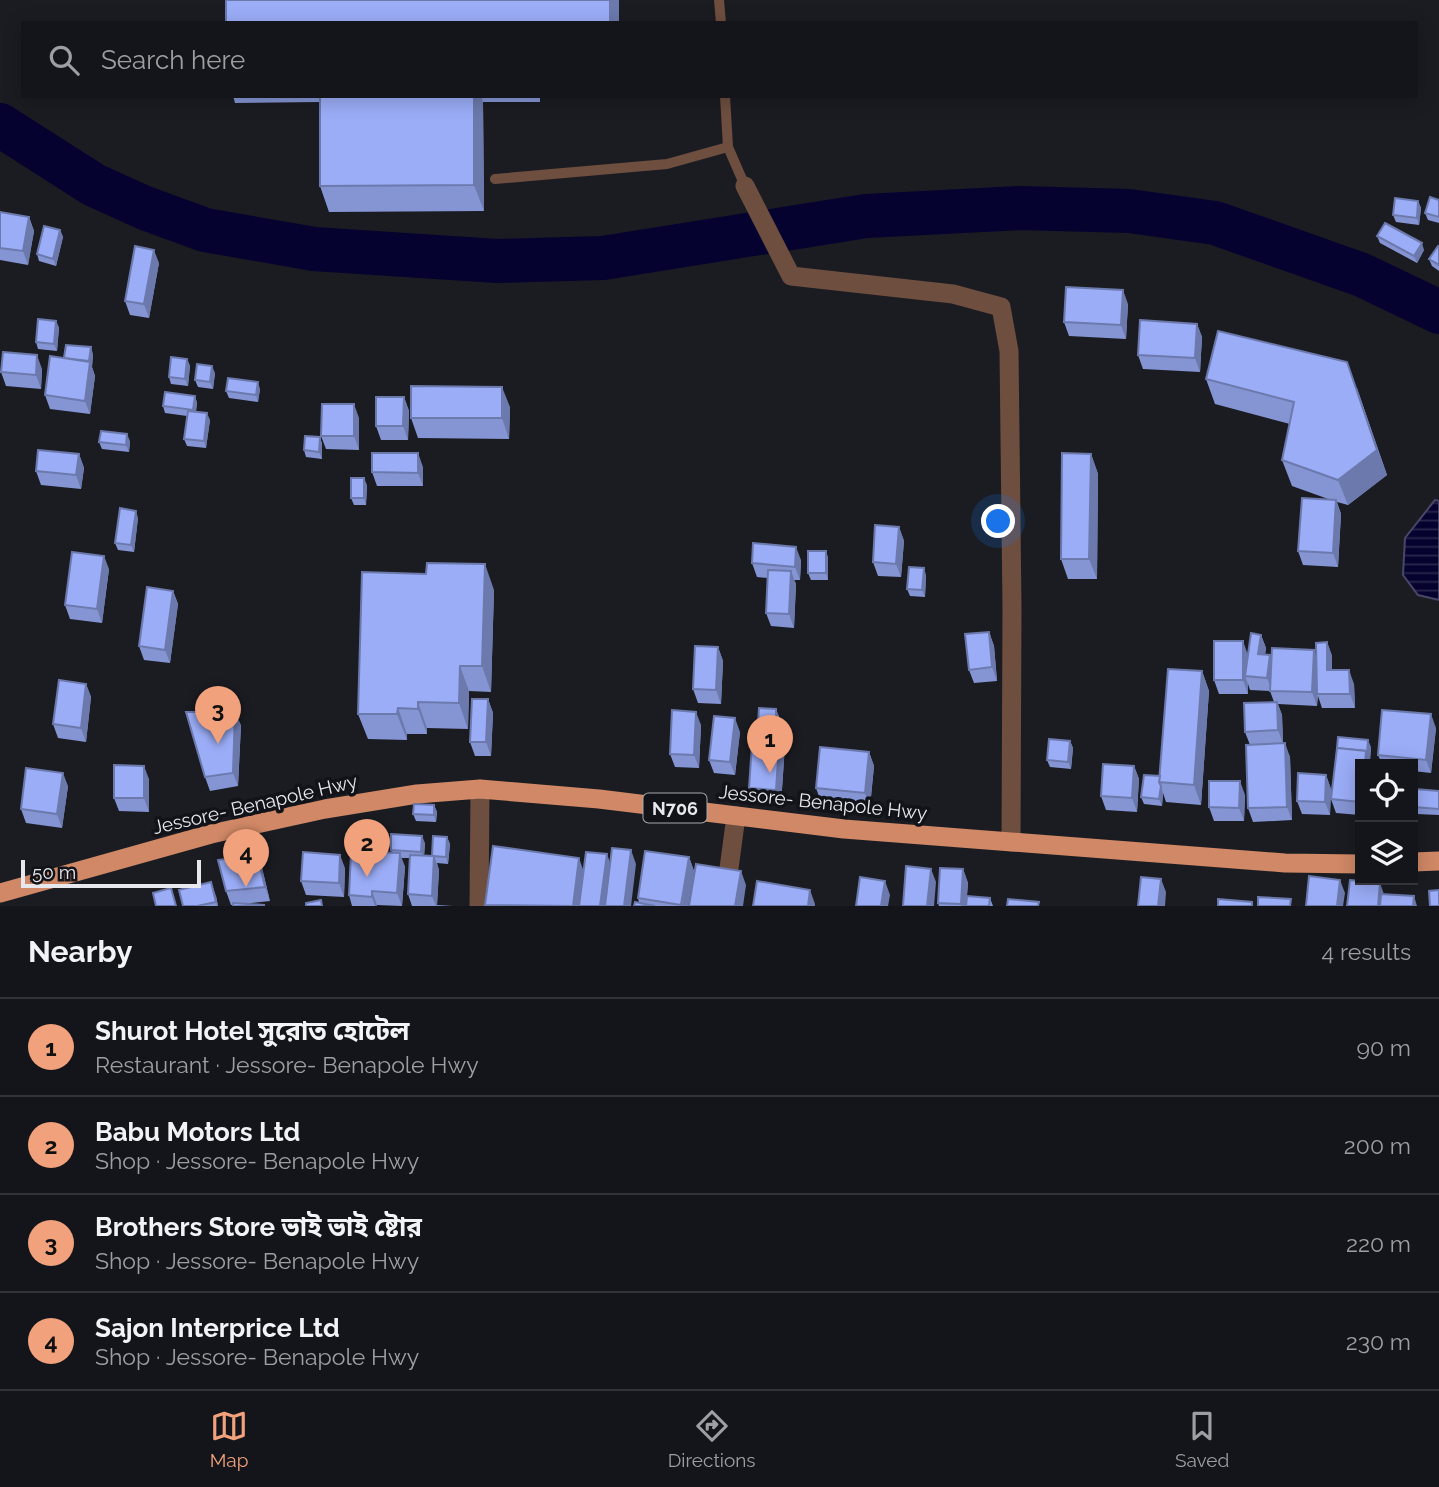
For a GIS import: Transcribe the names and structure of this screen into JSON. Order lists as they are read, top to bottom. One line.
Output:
{"streets":{"highway":["Jessore- Benapole Hwy","N706"]},"scale_bar":"50 m","page":{"search":"Search here","pins":["3","1","2","4"],"scale":"50 m","heading":["Nearby","4 results"],"list":[{"mark":"1","name":"Shurot Hotel সুরোত হোটেল","note":"Restaurant · Jessore- Benapole Hwy","value":"90 m"},{"mark":"2","name":"Babu Motors Ltd","note":"Shop · Jessore- Benapole Hwy","value":"200 m"},{"mark":"3","name":"Brothers Store ভাই ভাই ষ্টোর","note":"Shop · Jessore- Benapole Hwy","value":"220 m"},{"mark":"4","name":"Sajon Interprice Ltd","note":"Shop · Jessore- Benapole Hwy","value":"230 m"}],"nav":["Map","Directions","Saved"]}}
